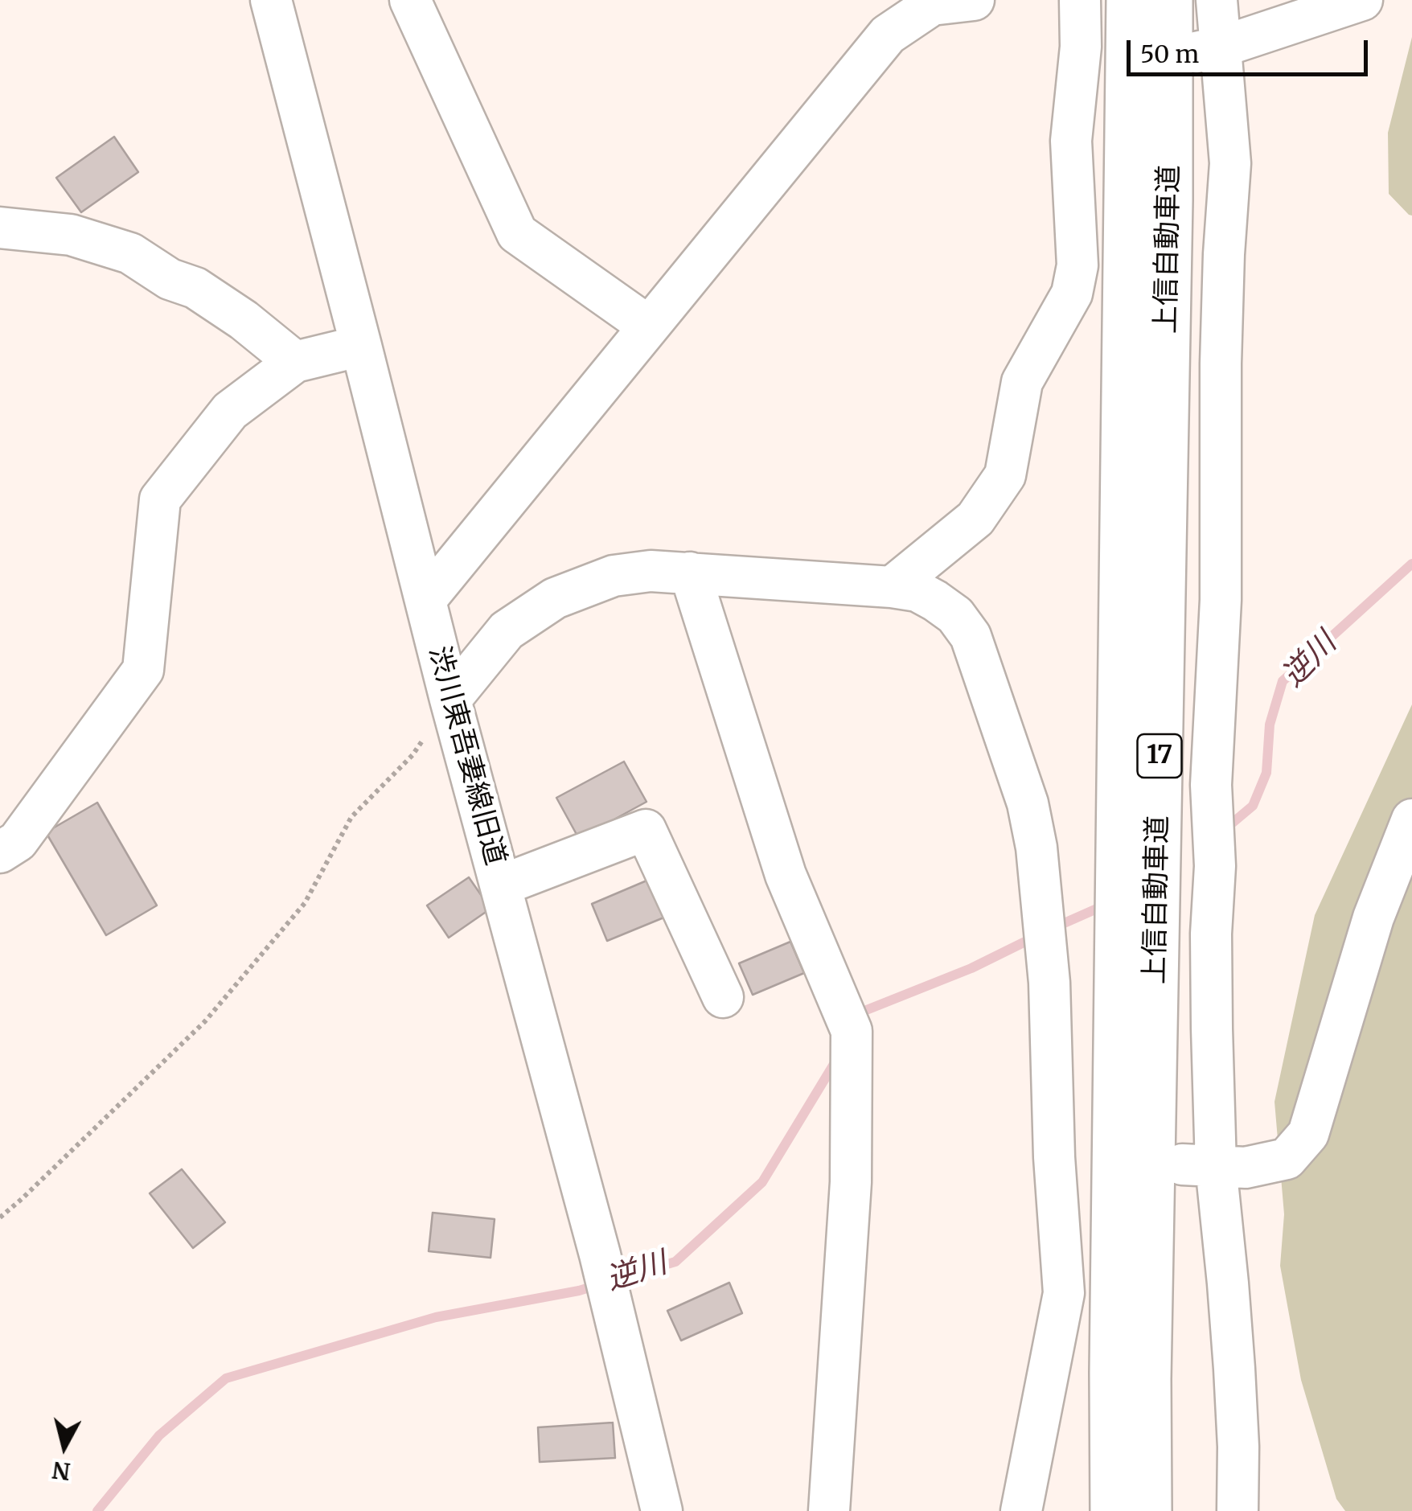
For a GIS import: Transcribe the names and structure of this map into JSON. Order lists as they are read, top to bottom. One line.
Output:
{"streets":{"highway":["上信自動車道","17"],"street":["渋川東吾妻線旧道"]},"water":["逆川"],"scale_bar":"50 m","north":"bottom"}
